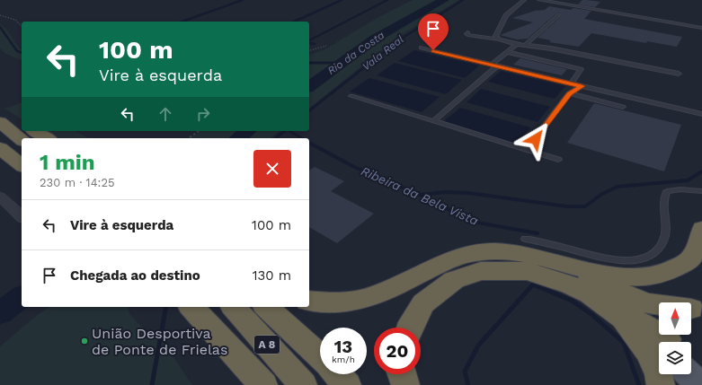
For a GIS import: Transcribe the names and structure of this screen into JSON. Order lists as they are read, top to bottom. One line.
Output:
{"streets":{"highway":["A 8"]},"water":["Rio da Costa","Vala Real","Ribeira da Bela Vista"],"places":["União Desportiva de Ponte de Frielas"],"north":"top","page":{"turn":["100 m","Vire à esquerda"],"heading":["1 min","230 m · 14:25"],"list":[{"name":"Vire à esquerda","value":"100 m"},{"name":"Chegada ao destino","value":"130 m"}],"speed":"13 km/h","limit":"20"}}
